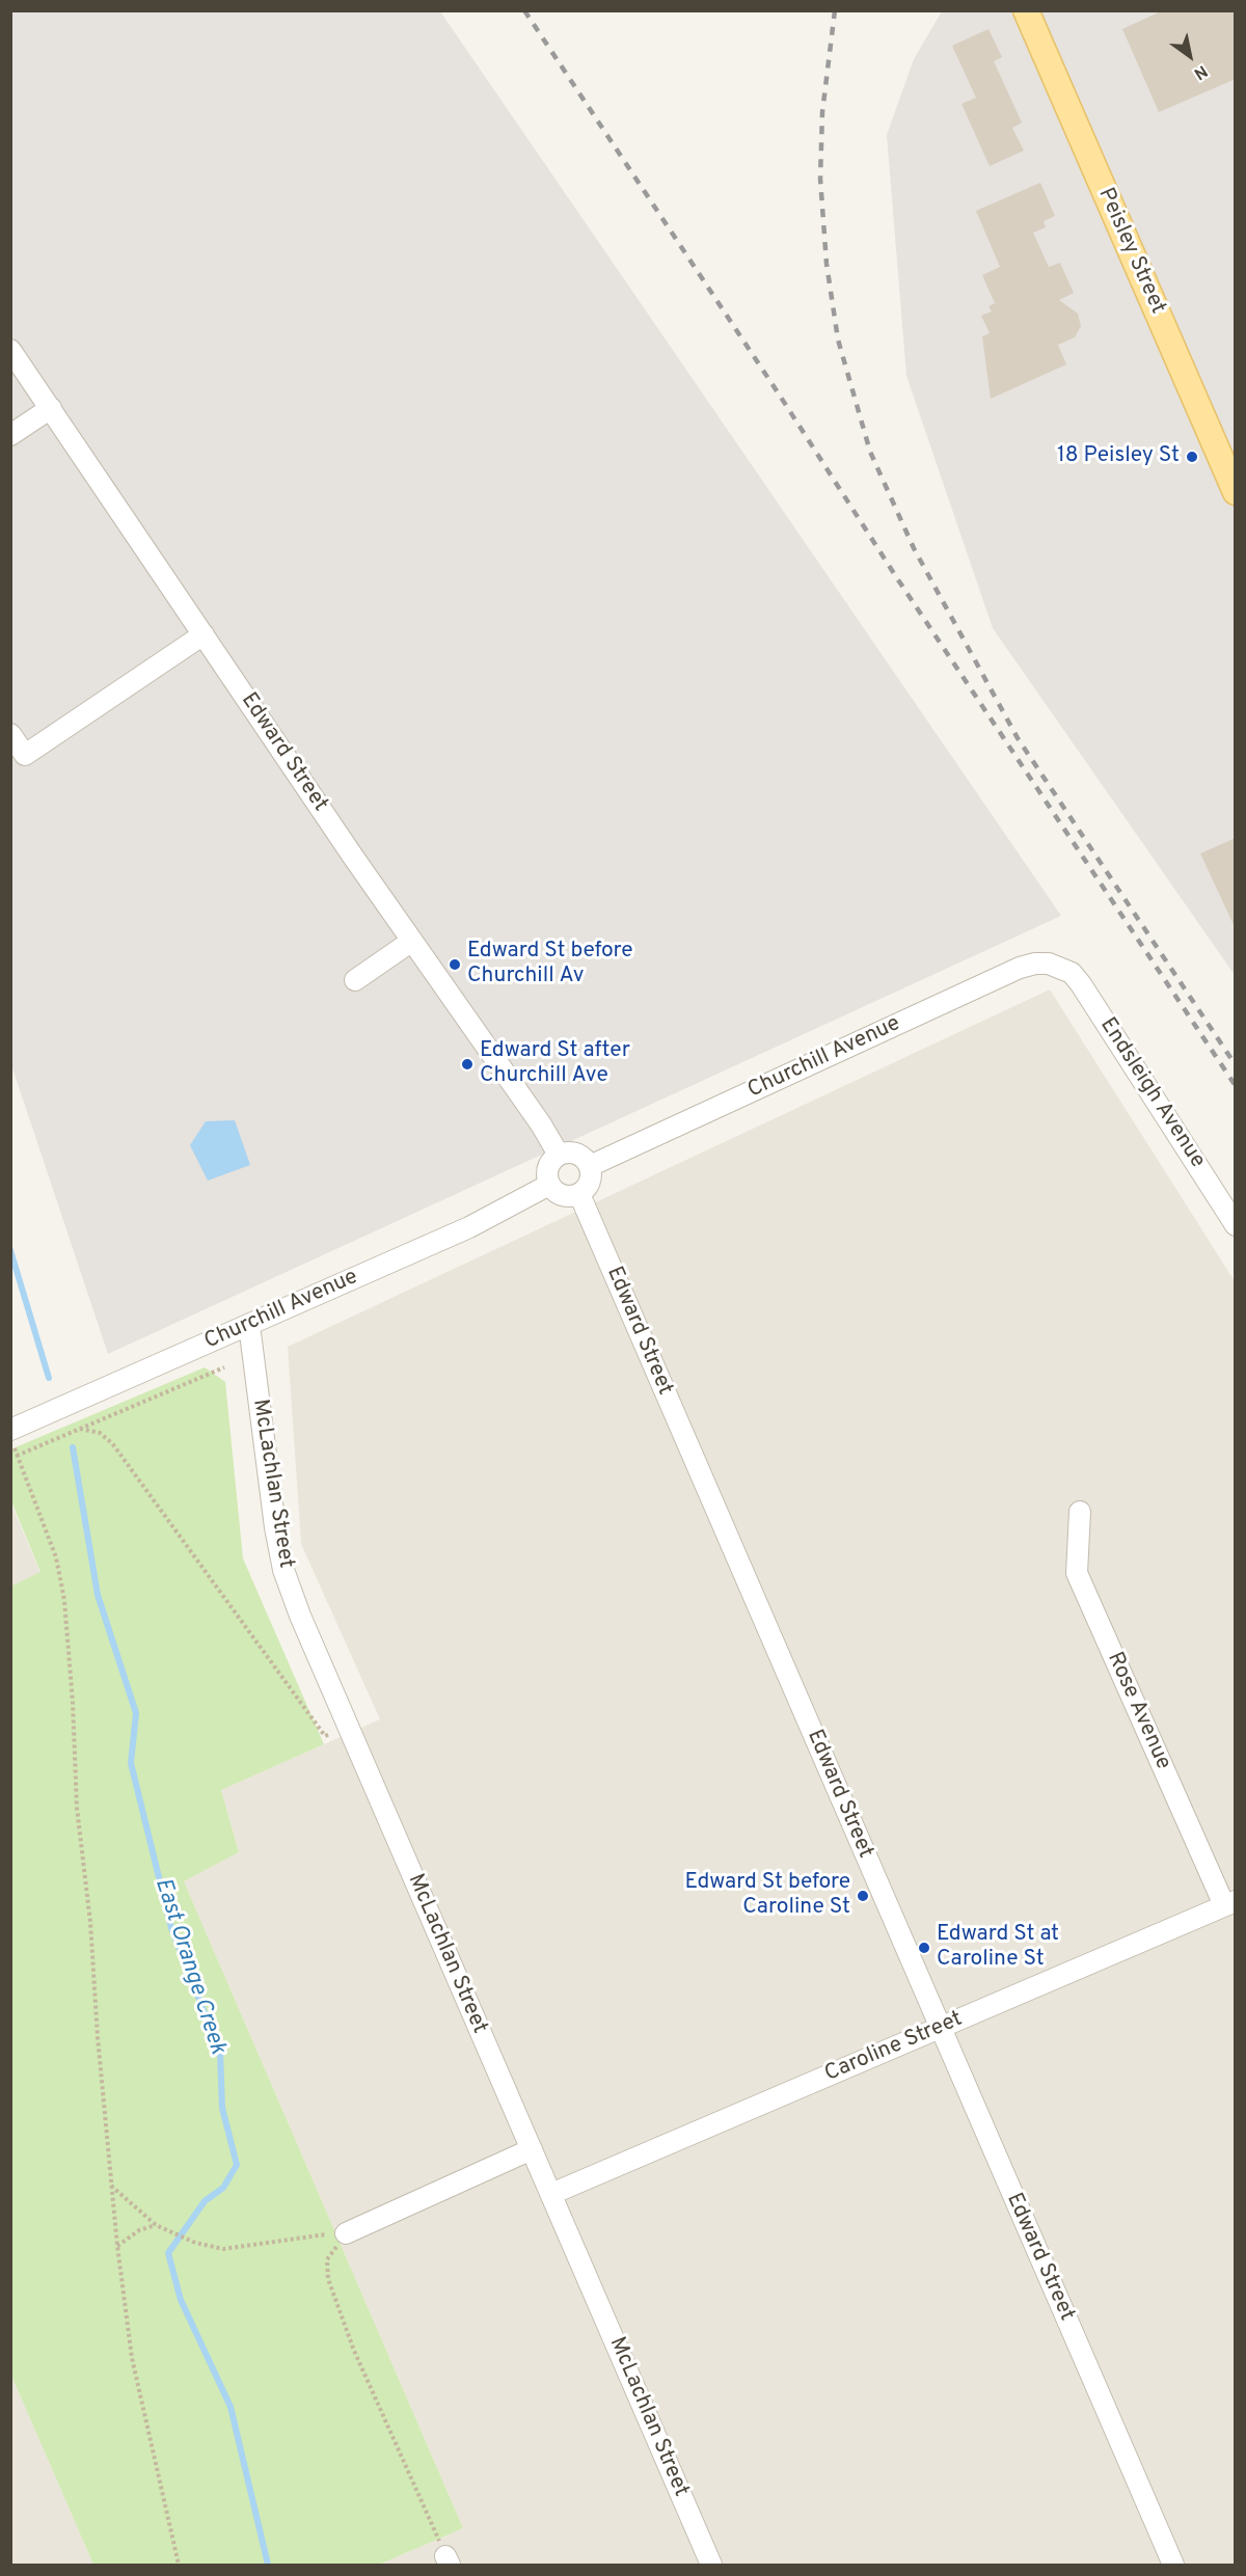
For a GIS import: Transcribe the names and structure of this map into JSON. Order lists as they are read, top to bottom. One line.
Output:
{"streets":{"main road":["Peisley Street"],"street":["Edward Street","Churchill Avenue","Endsleigh Avenue","McLachlan Street","Rose Avenue","Caroline Street"]},"crossings":[["Edward Street","Churchill Avenue"],["Edward Street","Caroline Street"],["Churchill Avenue","Endsleigh Avenue"],["Churchill Avenue","McLachlan Street"],["McLachlan Street","Caroline Street"],["Rose Avenue","Caroline Street"]],"water":["East Orange Creek"],"places":["18 Peisley St","Edward St before Churchill Av","Edward St after Churchill Ave","Edward St before Caroline St","Edward St at Caroline St"],"north":"bottom right"}
